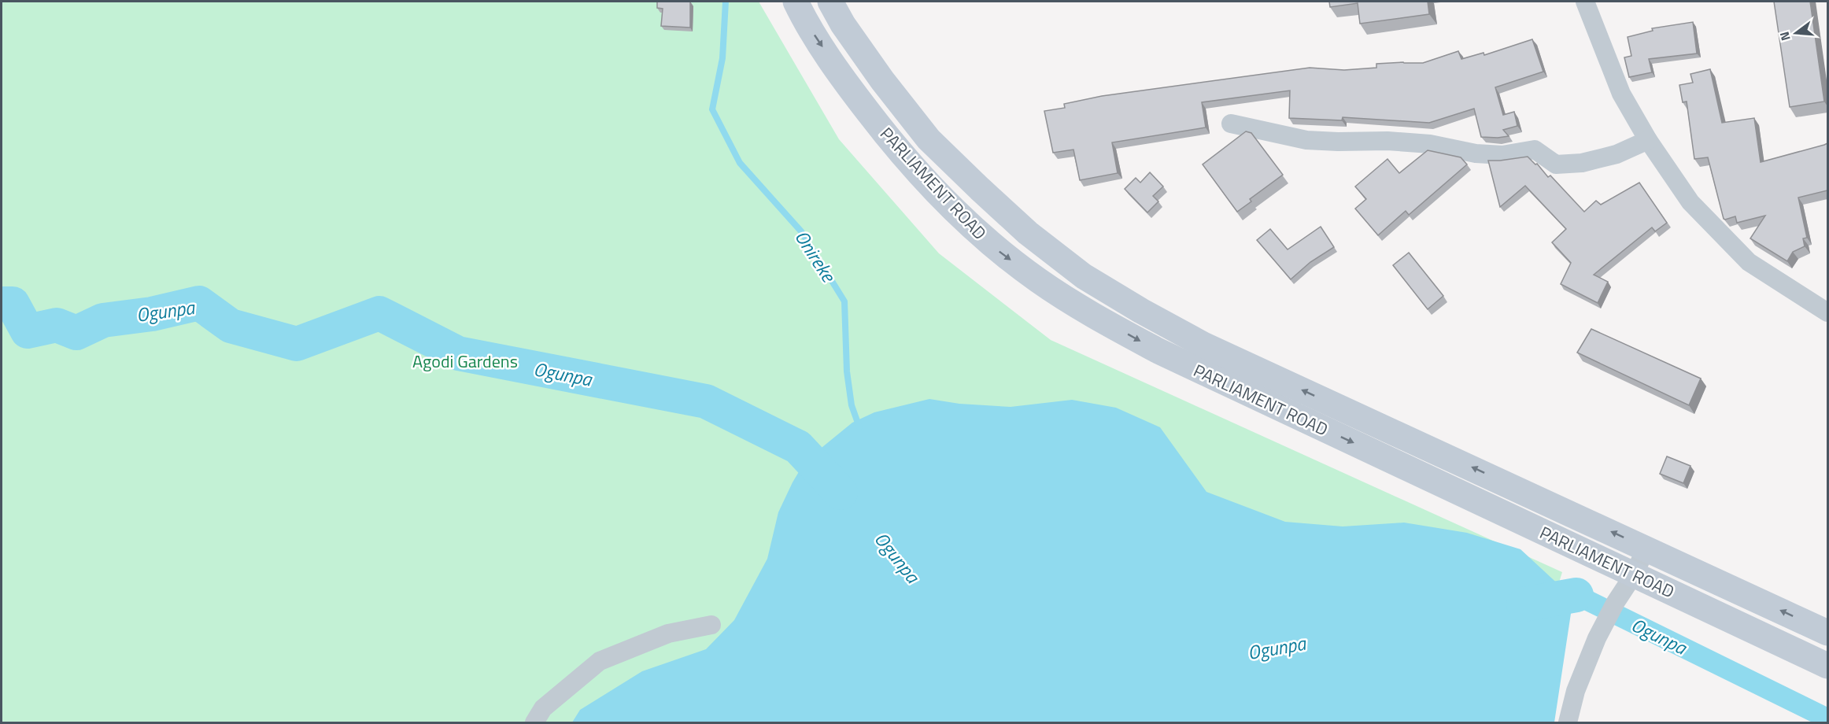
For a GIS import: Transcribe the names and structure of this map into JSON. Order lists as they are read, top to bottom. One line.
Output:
{"streets":{"main road":["PARLIAMENT ROAD"]},"water":["Onireke","Ogunpa"],"parks":["Agodi Gardens"],"north":"left"}
